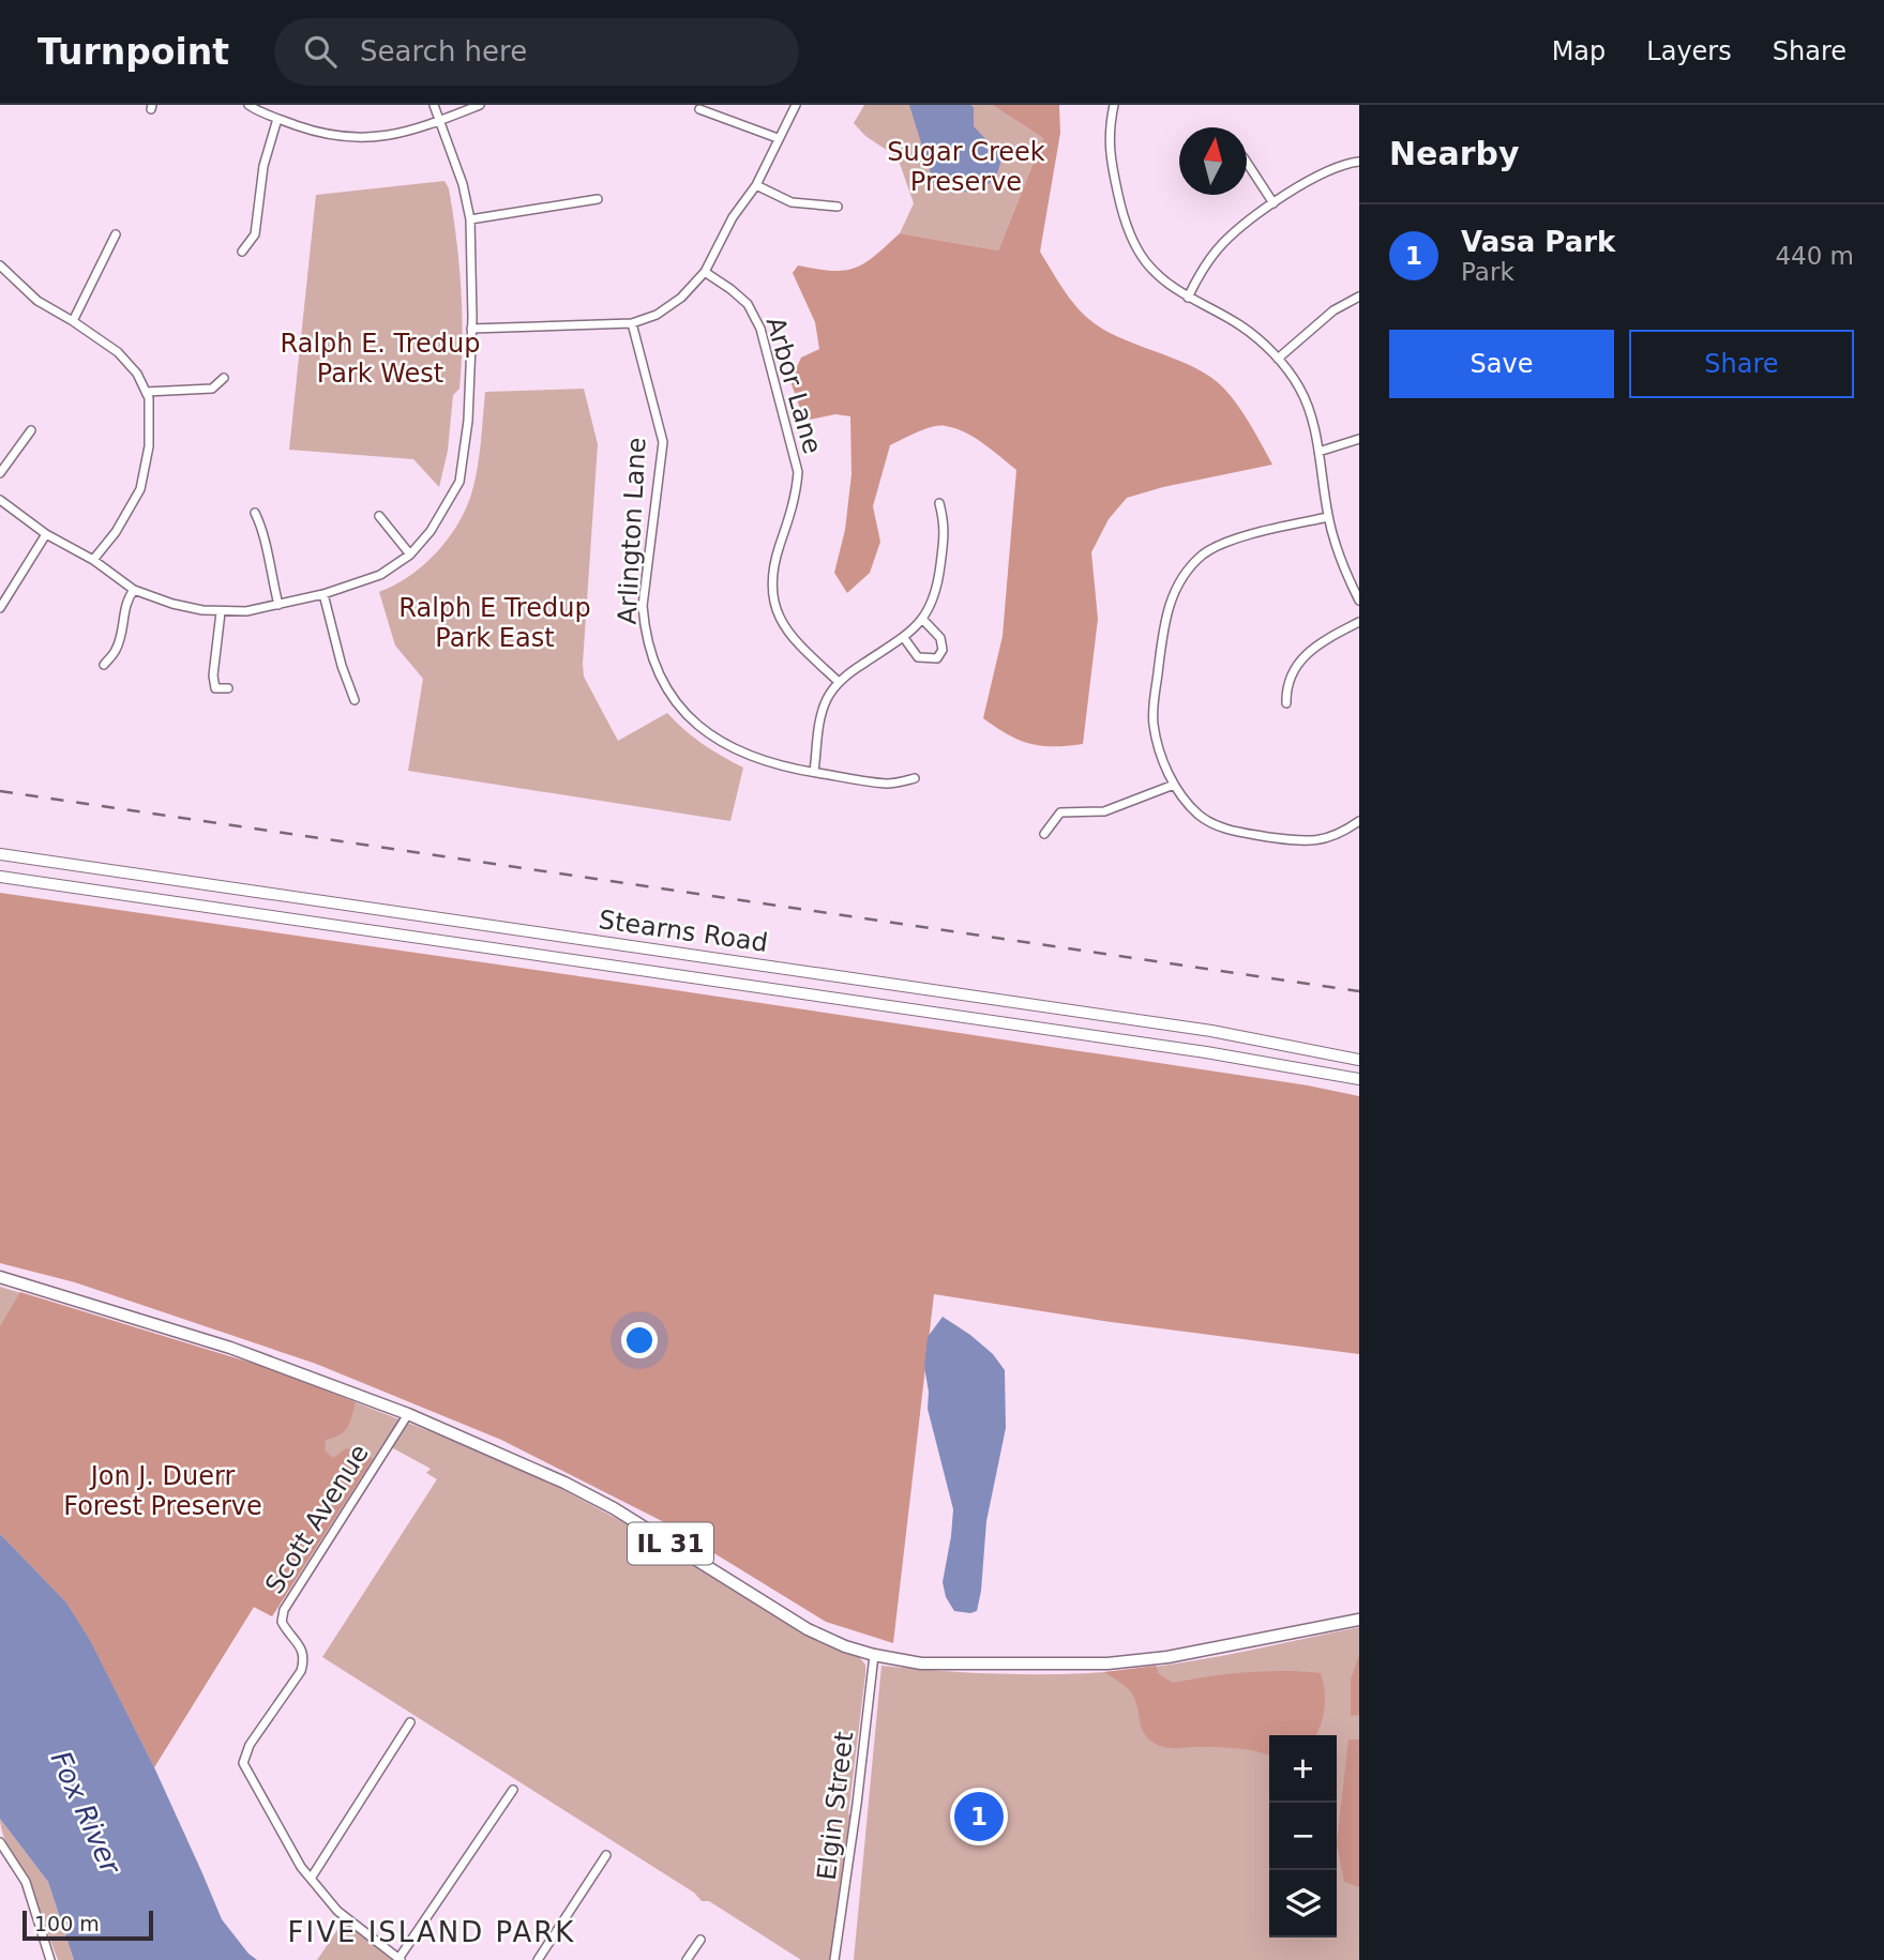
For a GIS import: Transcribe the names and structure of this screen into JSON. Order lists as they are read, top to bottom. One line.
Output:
{"streets":{"main road":["Stearns Road","IL 31"],"street":["Arbor Lane","Arlington Lane","Scott Avenue","Elgin Street"]},"crossings":[["Scott Avenue","IL 31"],["IL 31","Elgin Street"]],"districts":["FIVE ISLAND PARK"],"water":["Fox River"],"parks":["Sugar Creek Preserve","Ralph E. Tredup Park West","Ralph E Tredup Park East","Jon J. Duerr Forest Preserve"],"scale_bar":"100 m","north":"top","page":{"header":"Turnpoint","search":"Search here","nav":["Map","Layers","Share"],"heading":"Nearby","list":[{"mark":"1","name":"Vasa Park","note":"Park","value":"440 m"}],"buttons":["Save","Share"],"map_buttons":["+","−"],"pins":"1","scale":"100 m"}}
